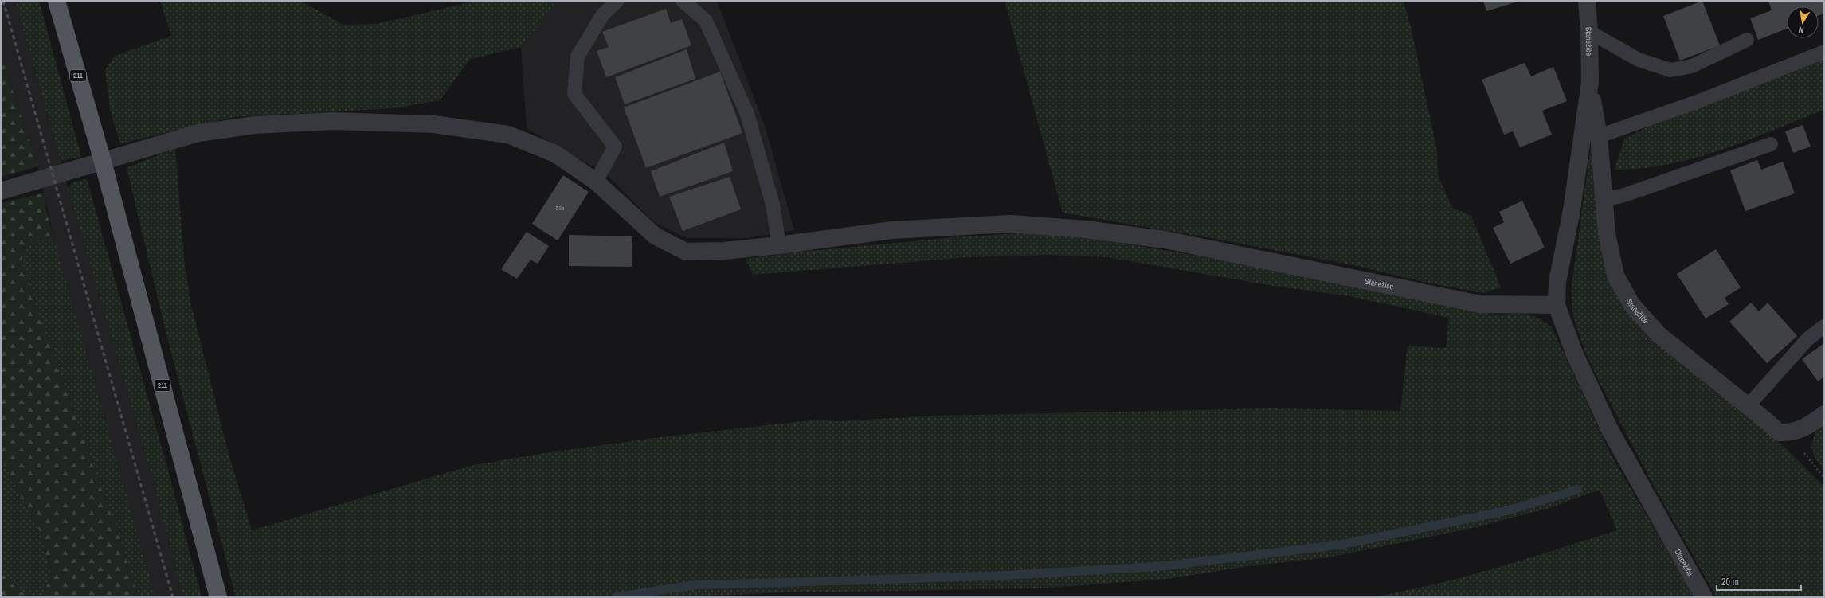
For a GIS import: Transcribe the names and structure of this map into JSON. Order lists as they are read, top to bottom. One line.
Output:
{"streets":{"main road":["211"],"street":["Stanežiče"]},"house_numbers":["53a"],"scale_bar":"20 m","north":"bottom"}
